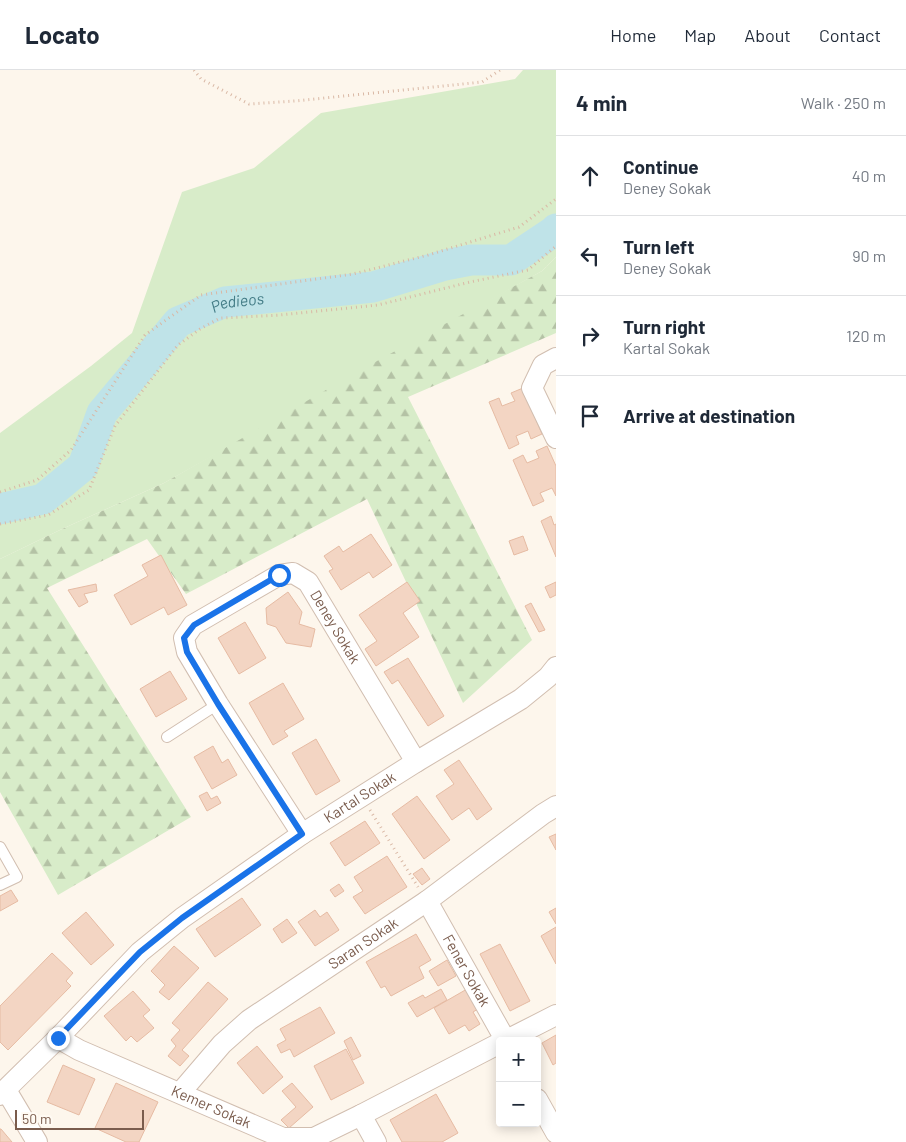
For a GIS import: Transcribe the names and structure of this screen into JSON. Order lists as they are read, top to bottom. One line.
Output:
{"streets":{"street":["Deney Sokak","Kartal Sokak","Saran Sokak","Fener Sokak","Kemer Sokak"]},"crossings":[["Deney Sokak","Kartal Sokak"],["Kartal Sokak","Kemer Sokak"],["Saran Sokak","Fener Sokak"],["Saran Sokak","Kemer Sokak"]],"water":["Pedieos"],"scale_bar":"50 m","page":{"header":"Locato","nav":["Home","Map","About","Contact"],"heading":["4 min","Walk · 250 m"],"list":[["Continue","Deney Sokak","40 m"],["Turn left","Deney Sokak","90 m"],["Turn right","Kartal Sokak","120 m"],"Arrive at destination"],"map_buttons":["+","−"],"scale":"50 m"}}
